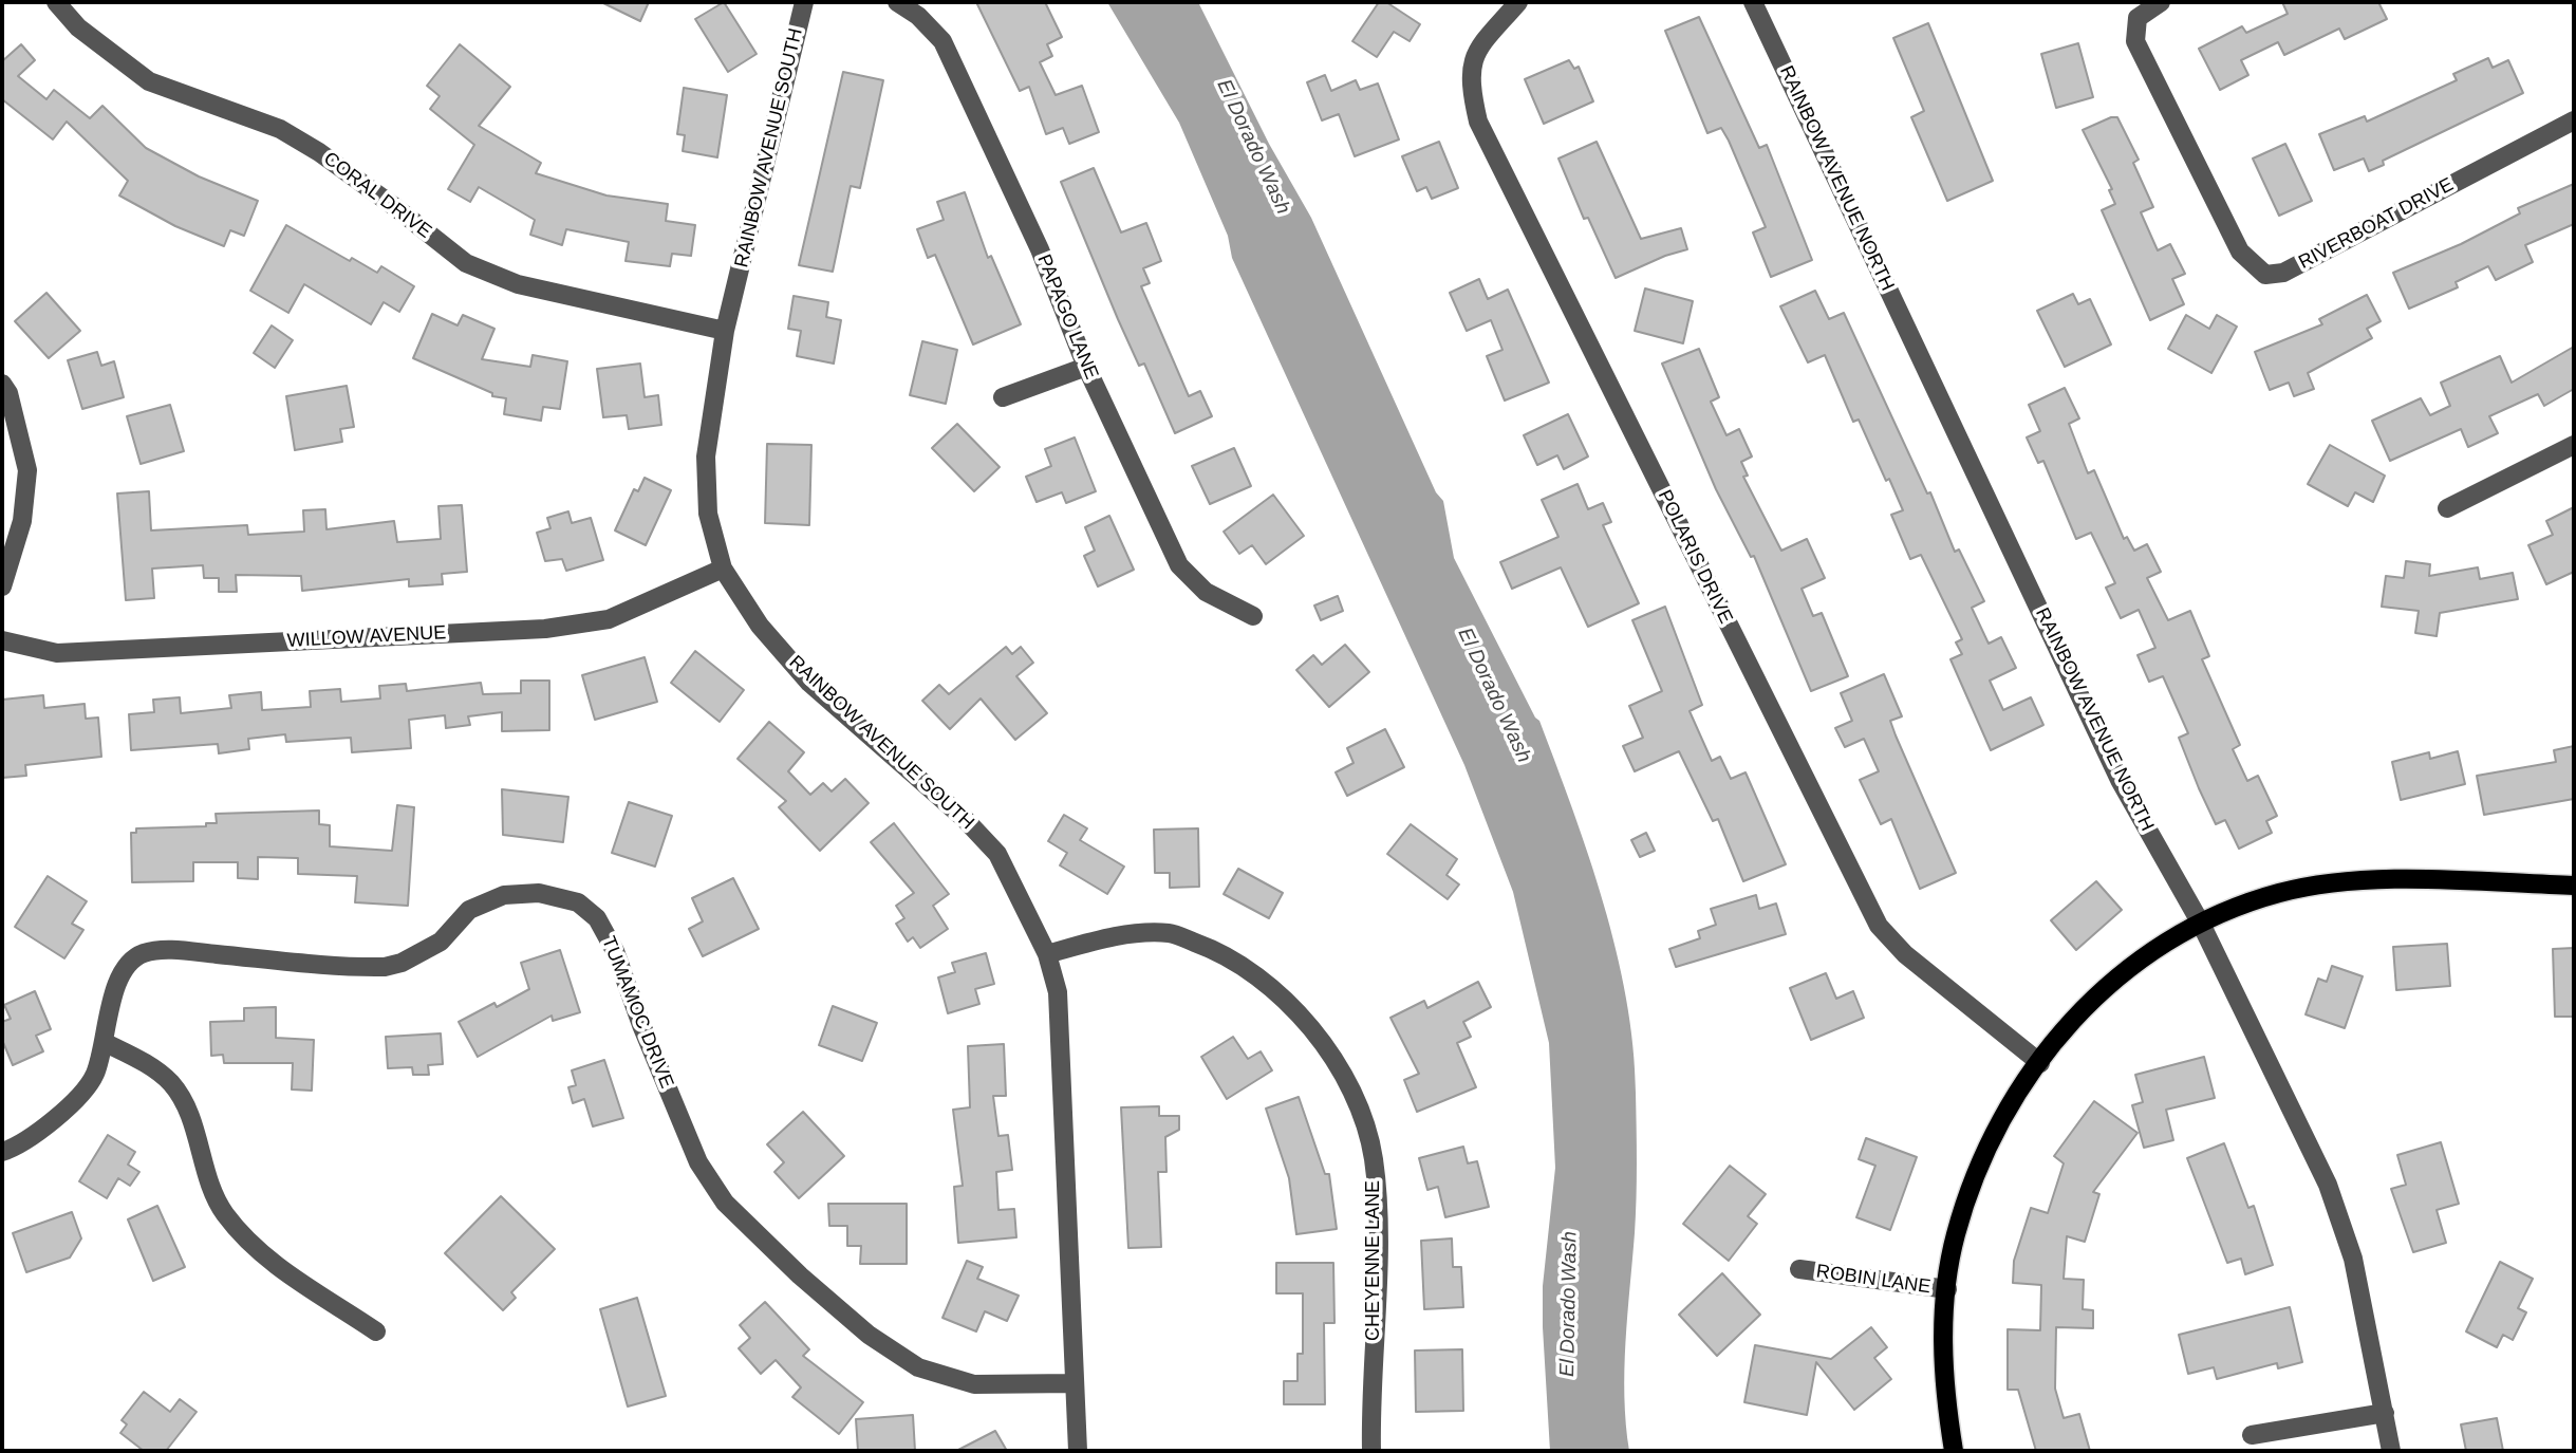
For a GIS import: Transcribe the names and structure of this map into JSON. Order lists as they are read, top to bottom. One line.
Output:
{"streets":{"street":["RAINBOW AVENUE SOUTH","RAINBOW AVENUE NORTH","CORAL DRIVE","RIVERBOAT DRIVE","PAPAGO LANE","POLARIS DRIVE","WILLOW AVENUE","TUMAMOC DRIVE","CHEYENNE LANE","ROBIN LANE"]},"crossings":[["RAINBOW AVENUE SOUTH","CORAL DRIVE"],["RAINBOW AVENUE SOUTH","WILLOW AVENUE"],["RAINBOW AVENUE SOUTH","TUMAMOC DRIVE"],["RAINBOW AVENUE SOUTH","CHEYENNE LANE"]],"water":["El Dorado Wash"]}
